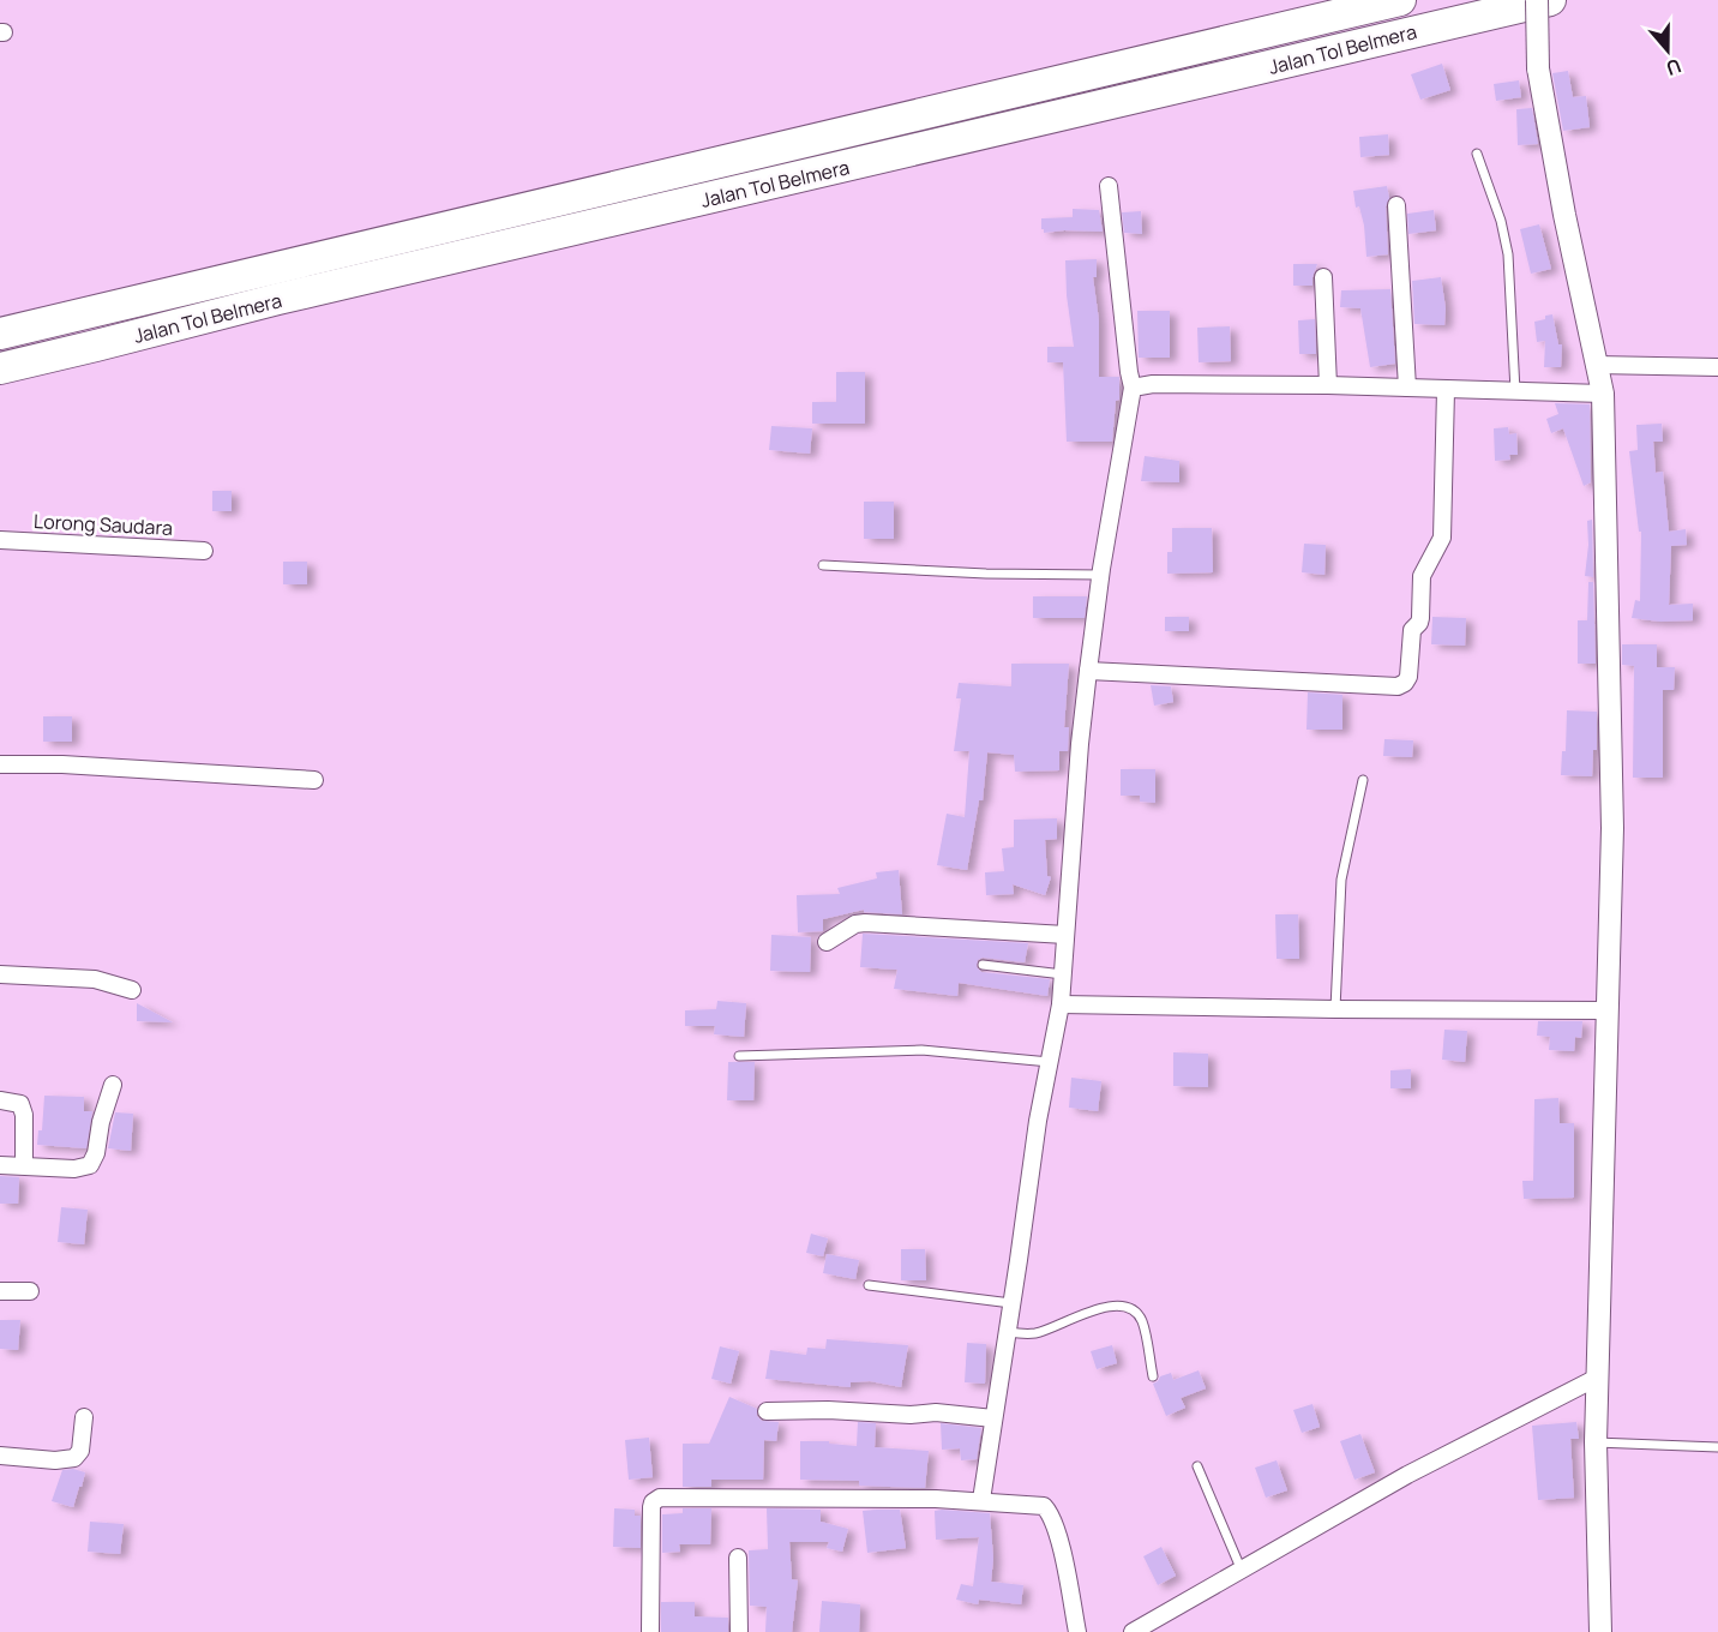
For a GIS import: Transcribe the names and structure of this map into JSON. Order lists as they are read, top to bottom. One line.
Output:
{"streets":{"highway":["Jalan Tol Belmera"],"street":["Lorong Saudara"]},"north":"bottom"}
